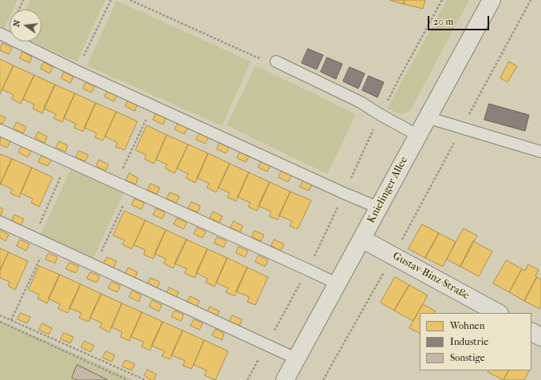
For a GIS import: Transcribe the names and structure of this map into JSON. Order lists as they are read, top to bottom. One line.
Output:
{"streets":{"street":["Knielinger Allee","Gustav-Binz-Straße"]},"crossings":[["Knielinger Allee","Gustav-Binz-Straße"]],"legend":["Wohnen","Industrie","Sonstige"],"scale_bar":"20 m","north":"left"}
